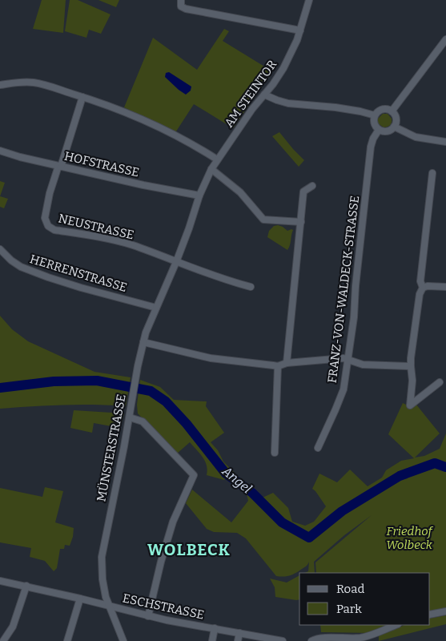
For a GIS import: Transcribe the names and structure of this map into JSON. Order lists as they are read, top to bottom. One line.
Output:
{"streets":{"street":["AM STEINTOR","HOFSTRASSE","NEUSTRASSE","HERRENSTRASSE","FRANZ-VON-WALDECK-STRASSE","MÜNSTERSTRASSE","ESCHSTRASSE"]},"crossings":[["AM STEINTOR","HOFSTRASSE"],["AM STEINTOR","MÜNSTERSTRASSE"],["HOFSTRASSE","NEUSTRASSE"],["HOFSTRASSE","MÜNSTERSTRASSE"],["NEUSTRASSE","MÜNSTERSTRASSE"],["HERRENSTRASSE","MÜNSTERSTRASSE"],["MÜNSTERSTRASSE","ESCHSTRASSE"]],"districts":["WOLBECK"],"water":["Angel"],"parks":["Friedhof Wolbeck"],"legend":["Road","Park"]}
